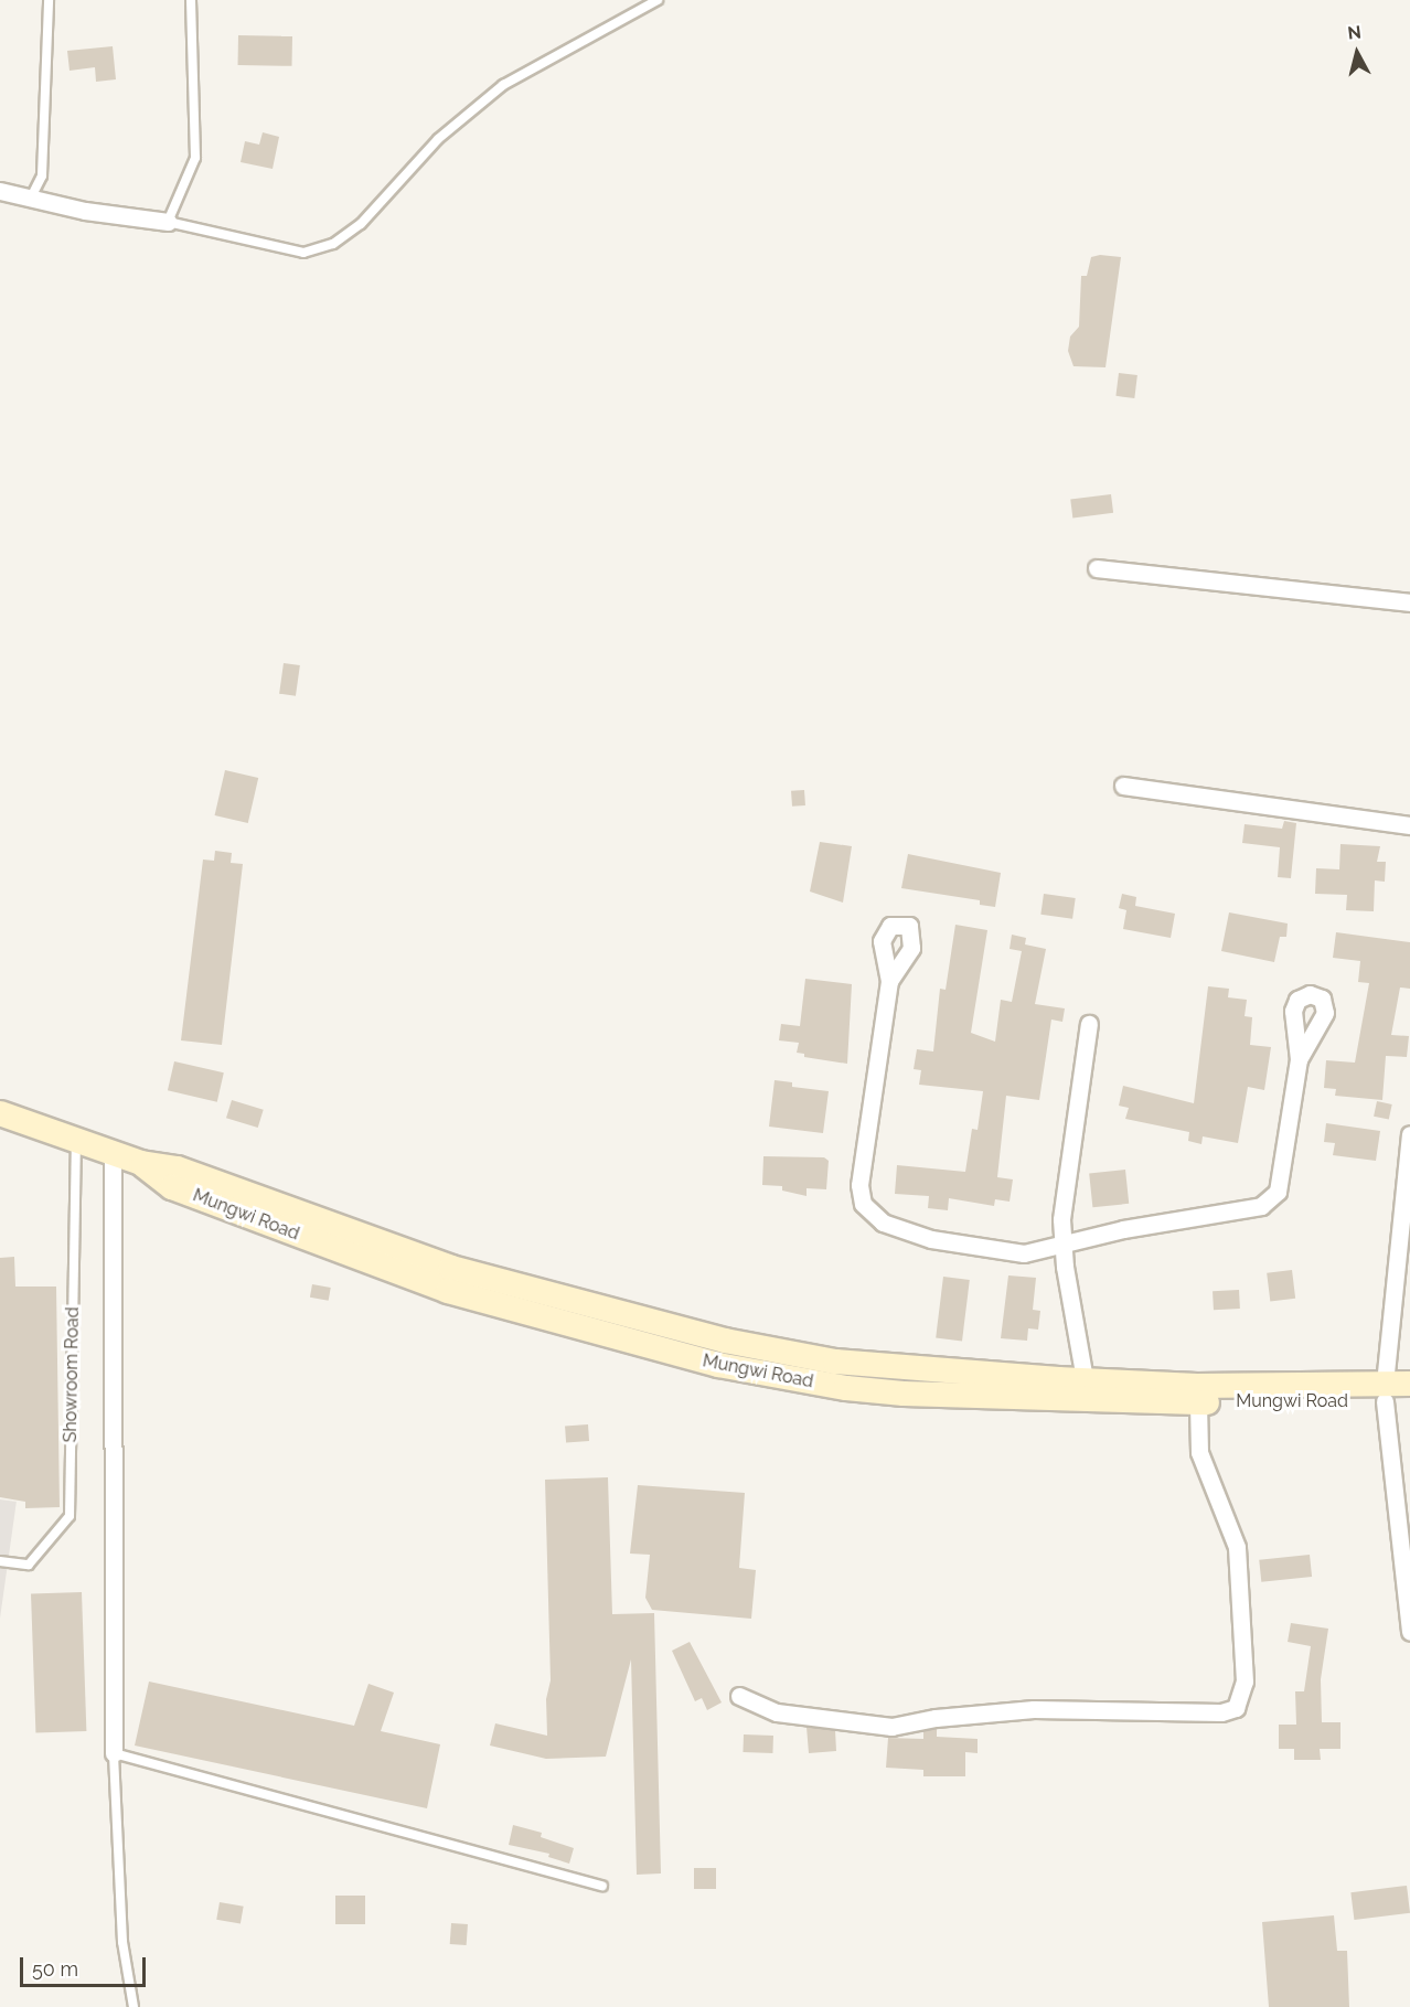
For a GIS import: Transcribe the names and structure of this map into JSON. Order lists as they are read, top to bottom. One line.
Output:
{"streets":{"main road":["Mungwi Road"],"lane":["Showroom Road"]},"crossings":[["Mungwi Road","Showroom Road"]],"scale_bar":"50 m","north":"top"}
